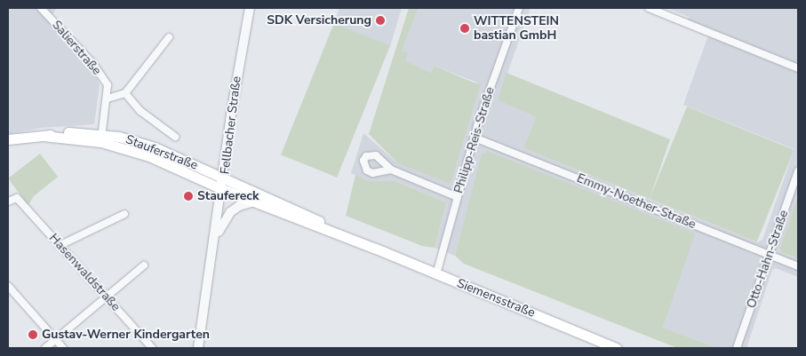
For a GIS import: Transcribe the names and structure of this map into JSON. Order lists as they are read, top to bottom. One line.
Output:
{"streets":{"main road":["Stauferstraße","Siemensstraße"],"street":["Salierstraße","Fellbacher Straße","Philipp-Reis-Straße","Emmy-Noether-Straße","Otto-Hahn-Straße","Hasenwaldstraße"]},"crossings":[["Salierstraße","Stauferstraße"],["Fellbacher Straße","Stauferstraße"],["Fellbacher Straße","Siemensstraße"],["Philipp-Reis-Straße","Emmy-Noether-Straße"],["Philipp-Reis-Straße","Siemensstraße"],["Stauferstraße","Siemensstraße"],["Emmy-Noether-Straße","Otto-Hahn-Straße"]],"places":["SDK Versicherung","WITTENSTEIN bastian GmbH","Staufereck","Gustav-Werner Kindergarten"]}
